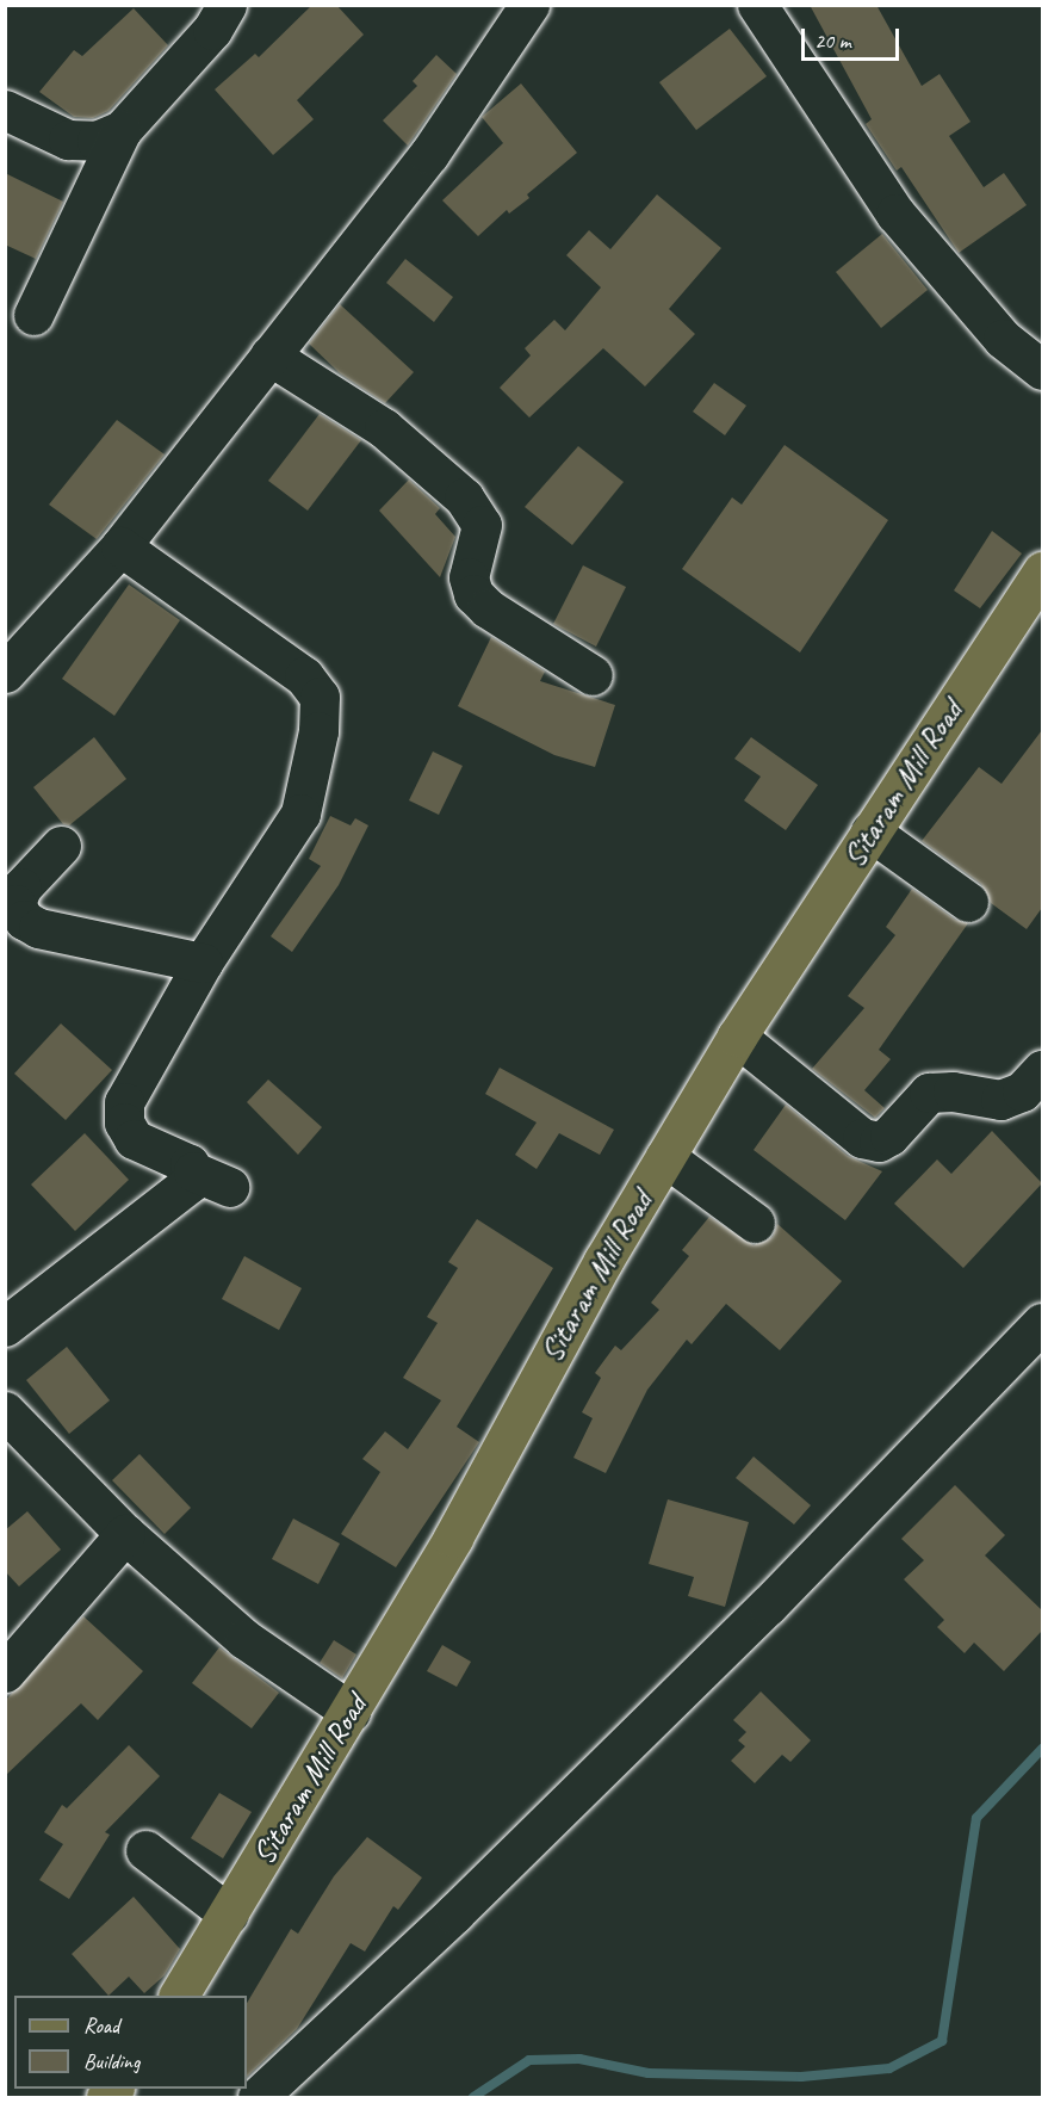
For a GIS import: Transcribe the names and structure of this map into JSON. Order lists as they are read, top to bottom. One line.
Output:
{"streets":{"main road":["Sitaram Mill Road"]},"legend":["Road","Building"],"scale_bar":"20 m"}
